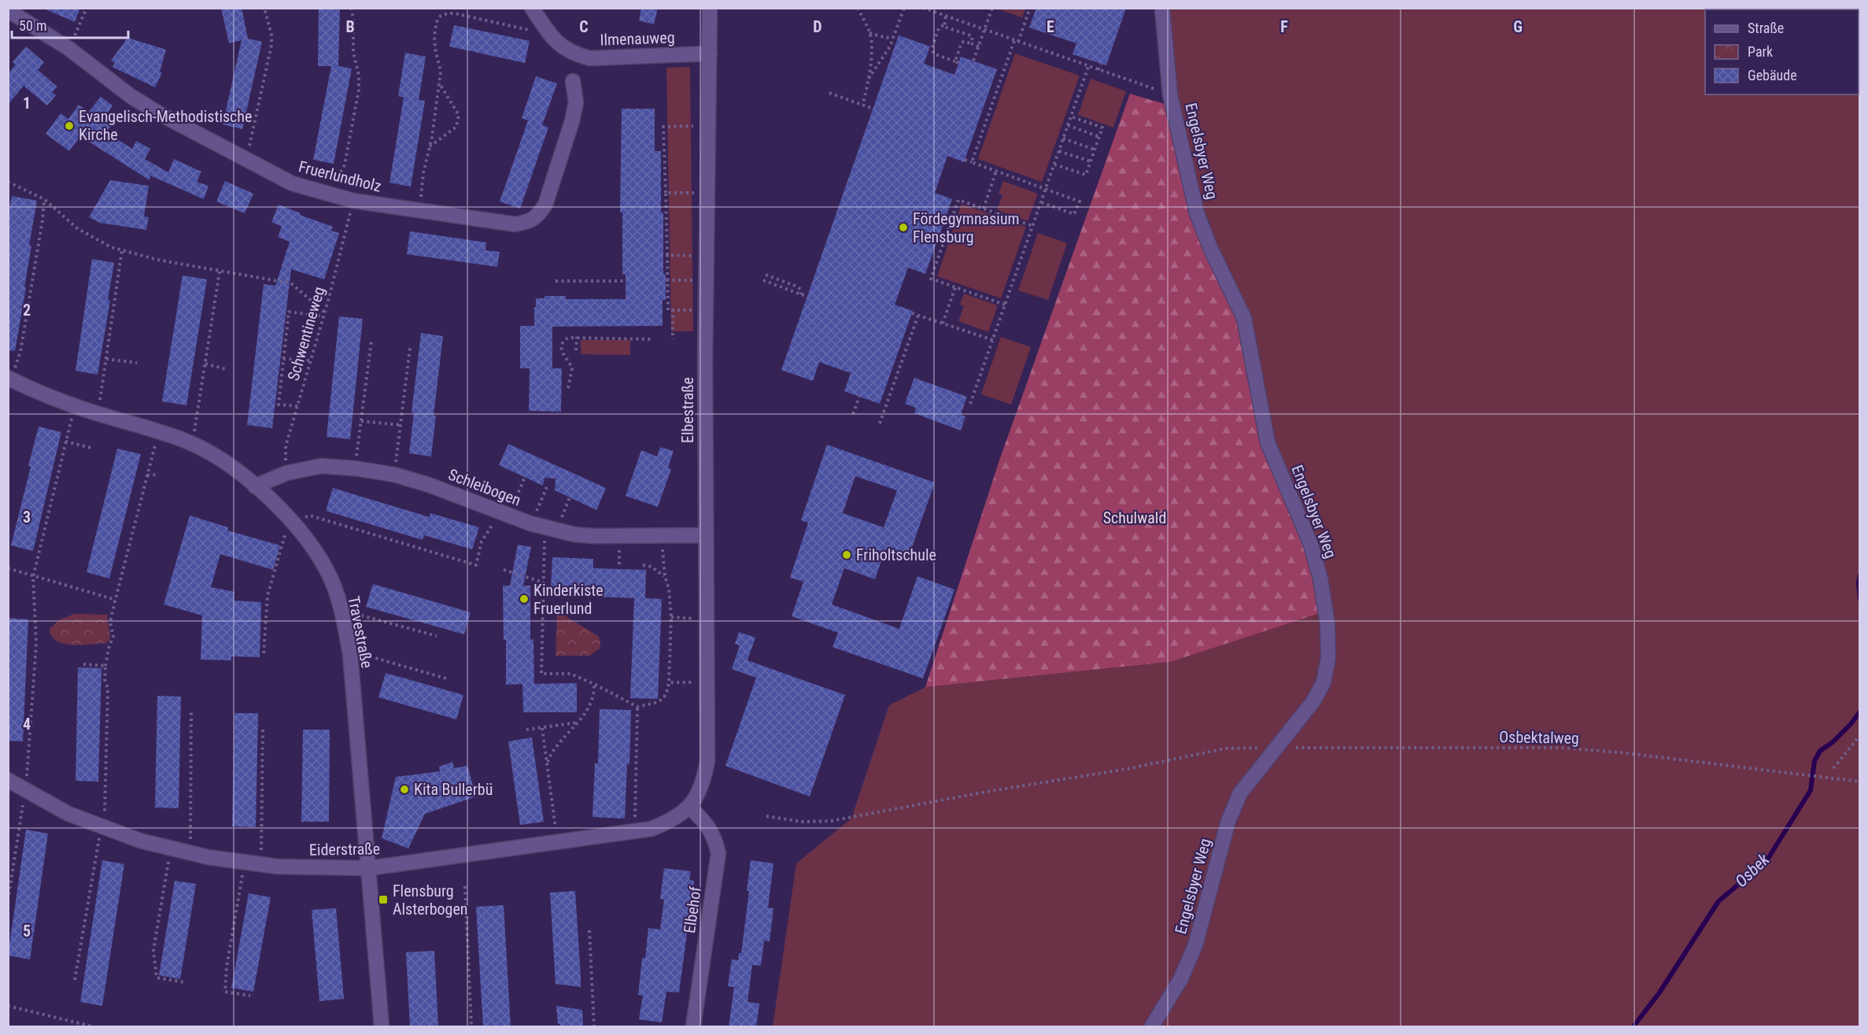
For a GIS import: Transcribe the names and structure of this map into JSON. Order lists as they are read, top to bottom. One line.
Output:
{"streets":{"street":["Ilmenauweg","Engelsbyer Weg","Fruerlundholz","Elbestraße","Schleibogen","Travestraße","Eiderstraße","Elbehof"],"path":["Schwentineweg","Osbektalweg"]},"crossings":[["Ilmenauweg","Elbestraße"],["Engelsbyer Weg","Osbektalweg"],["Fruerlundholz","Schwentineweg"],["Schwentineweg","Schleibogen"],["Elbestraße","Schleibogen"],["Elbestraße","Eiderstraße"],["Elbestraße","Elbehof"],["Schleibogen","Travestraße"],["Travestraße","Eiderstraße"],["Eiderstraße","Elbehof"]],"water":["Osbek"],"parks":["Schulwald"],"places":{"other":["Evangelisch-Methodistische Kirche","Fördegymnasium Flensburg","Friholtschule","Kinderkiste Fruerlund","Kita Bullerbü"],"transit":["Flensburg Alsterbogen"]},"legend":["Straße","Park","Gebäude"],"scale_bar":"50 m","grid":{"columns":["B","C","D","E","F","G"],"rows":["1","2","3","4","5"]}}
